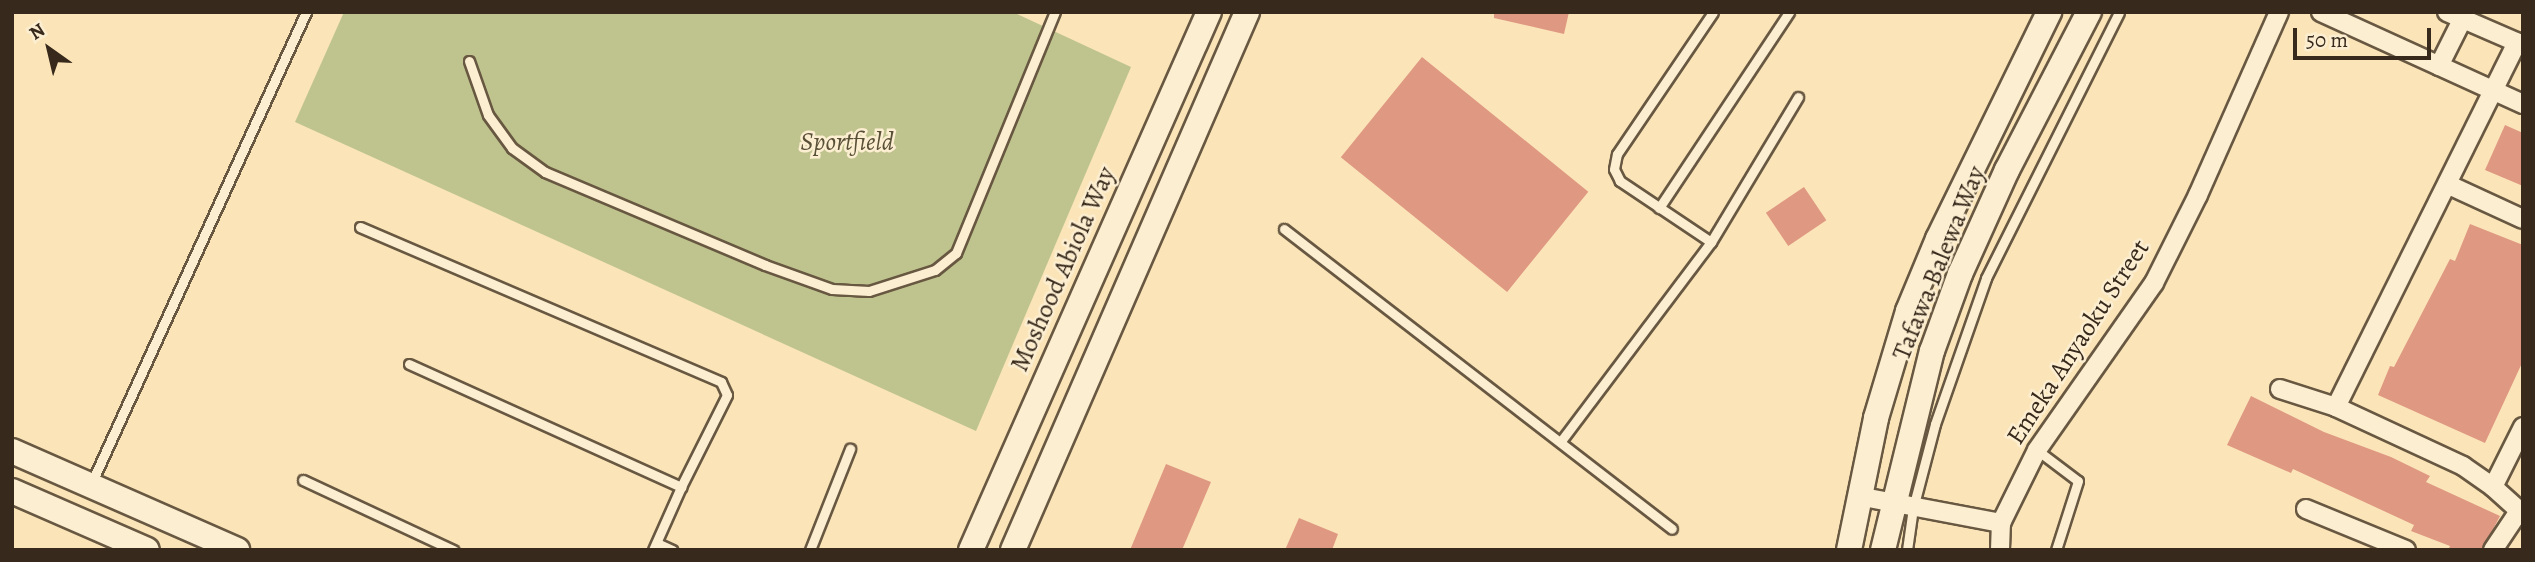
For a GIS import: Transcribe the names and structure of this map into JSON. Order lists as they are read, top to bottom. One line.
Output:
{"streets":{"main road":["Tafawa Balewa Way","Moshood Abiola Way"],"street":["Emeka Anyaoku Street"]},"parks":["Sportfield"],"scale_bar":"50 m","north":"top left"}
